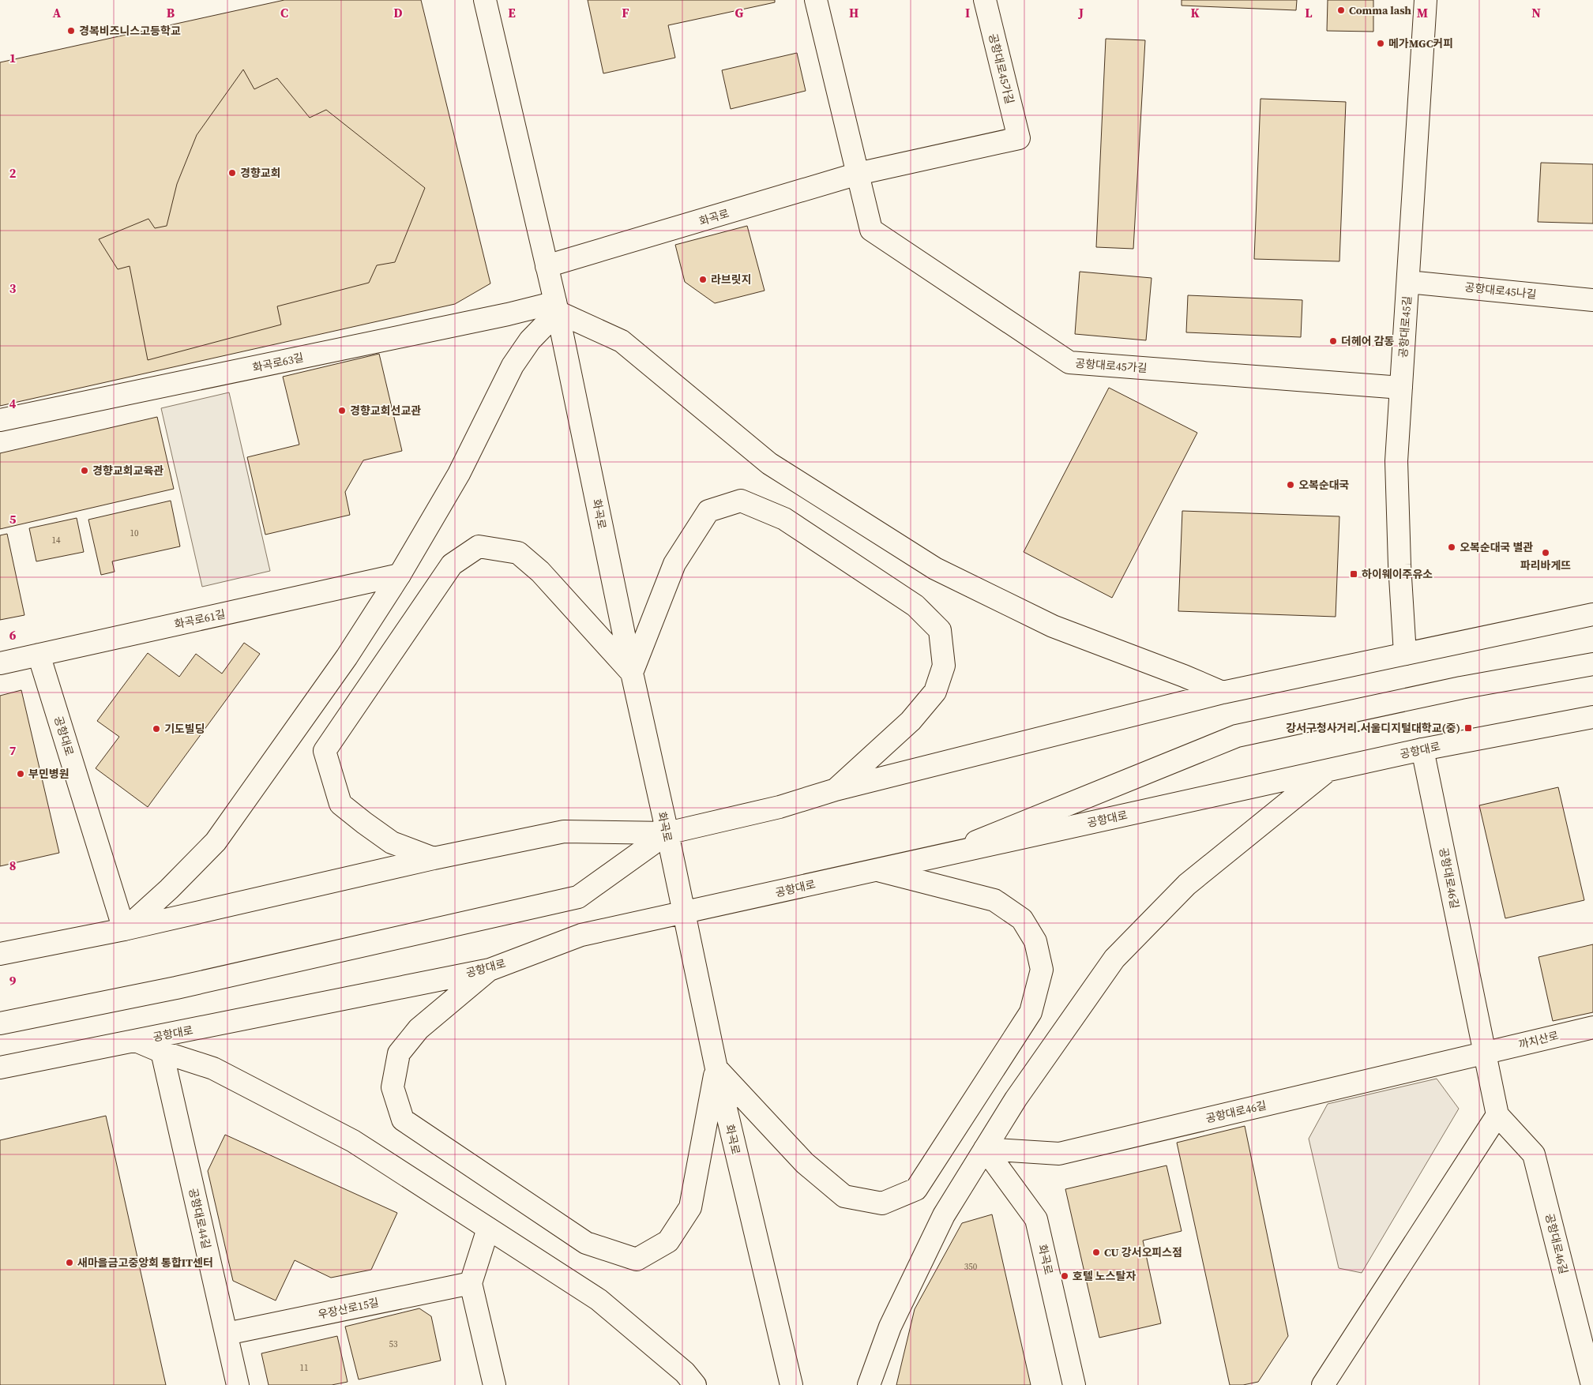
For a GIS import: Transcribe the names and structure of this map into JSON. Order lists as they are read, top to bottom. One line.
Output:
{"streets":{"main road":["공항대로45가길","화곡로","공항대로45나길","공항대로45길","화곡로63길","화곡로61길","공항대로","공항대로46길","까치산로","공항대로44길","우장산로15길"]},"crossings":[["공항대로45가길","화곡로"],["공항대로45가길","공항대로45길"],["화곡로","화곡로63길"],["화곡로","공항대로"],["화곡로","공항대로46길"],["공항대로45나길","공항대로45길"],["화곡로61길","공항대로"],["공항대로","공항대로46길"],["공항대로46길","까치산로"],["공항대로44길","우장산로15길"]],"places":{"other":["Comma lash","경복비즈니스고등학교","메가MGC커피","경향교회","라브릿지","더헤어 감동","경향교회선교관","경향교회교육관","오복순대국","오복순대국 별관","파리바게뜨","기도빌딩","부민병원","CU 강서오피스점","새마을금고중앙회 통합IT센터","호텔 노스탈자"],"transit":["하이웨이주유소","강서구청사거리.서울디지털대학교(중)"]},"house_numbers":["10","14","350","53","11"],"grid":{"columns":["A","B","C","D","E","F","G","H","I","J","K","L","M","N"],"rows":["1","2","3","4","5","6","7","8","9"]}}
